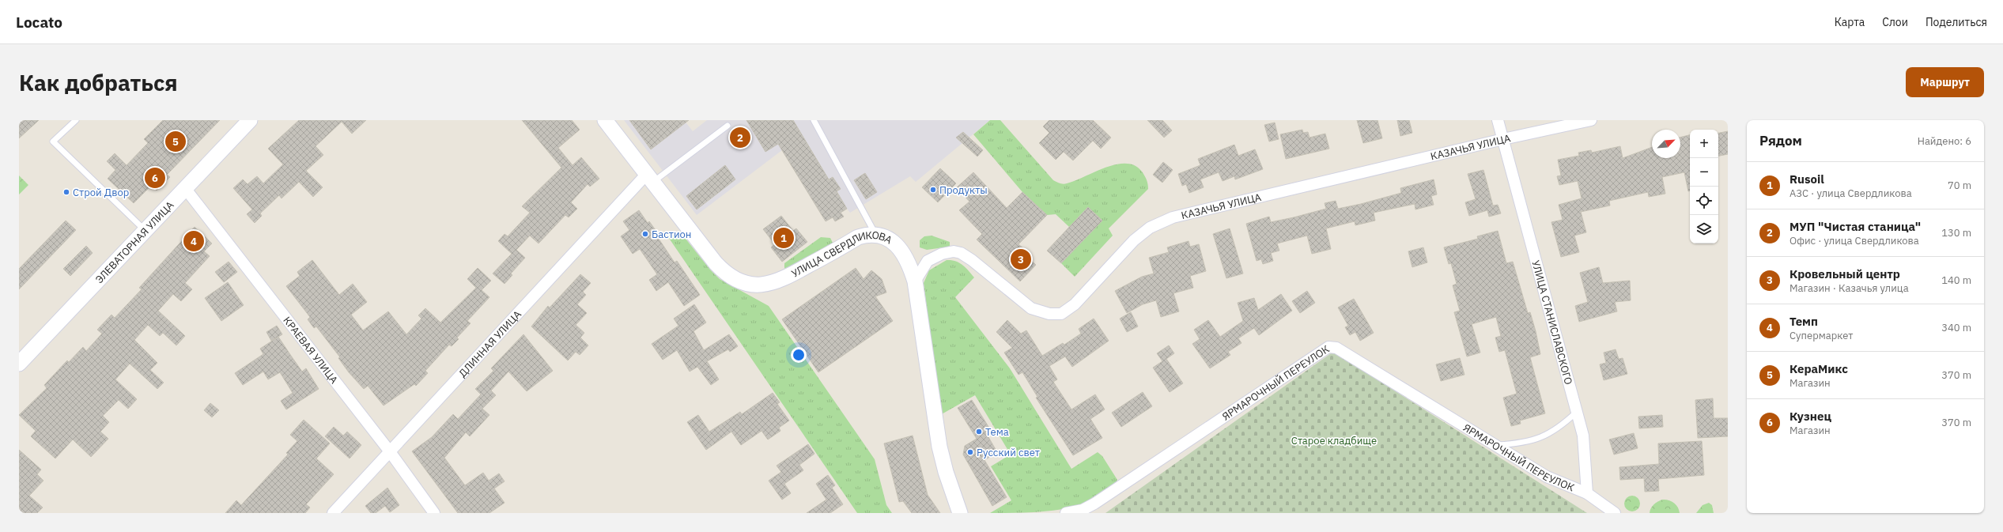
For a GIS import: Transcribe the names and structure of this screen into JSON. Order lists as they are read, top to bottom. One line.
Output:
{"streets":{"street":["КАЗАЧЬЯ УЛИЦА","ЭЛЕВАТОРНАЯ УЛИЦА","УЛИЦА СВЕРДЛИКОВА","УЛИЦА СТАНИСЛАВСКОГО","ДЛИННАЯ УЛИЦА","КРАЕВАЯ УЛИЦА","ЯРМАРОЧНЫЙ ПЕРЕУЛОК"]},"crossings":[["КАЗАЧЬЯ УЛИЦА","УЛИЦА СВЕРДЛИКОВА"],["КАЗАЧЬЯ УЛИЦА","УЛИЦА СТАНИСЛАВСКОГО"],["ЭЛЕВАТОРНАЯ УЛИЦА","КРАЕВАЯ УЛИЦА"],["УЛИЦА СВЕРДЛИКОВА","ДЛИННАЯ УЛИЦА"],["УЛИЦА СТАНИСЛАВСКОГО","ЯРМАРОЧНЫЙ ПЕРЕУЛОК"],["ДЛИННАЯ УЛИЦА","КРАЕВАЯ УЛИЦА"]],"parks":["Старое кладбище"],"places":["Продукты","Строй Двор","Бастион","Тема","Русский свет"],"north":"top right","page":{"header":"Locato","nav":["Карта","Слои","Поделиться"],"buttons":"Маршрут","title":"Как добраться","heading":["Рядом","Найдено: 6"],"pins":["2","5","6","1","4","3"],"map_buttons":["+","−"],"list":[{"mark":"1","name":"Rusoil","note":"АЗС · улица Свердликова","value":"70 m"},{"mark":"2","name":"МУП \"Чистая станица\"","note":"Офис · улица Свердликова","value":"130 m"},{"mark":"3","name":"Кровельный центр","note":"Магазин · Казачья улица","value":"140 m"},{"mark":"4","name":"Темп","note":"Супермаркет","value":"340 m"},{"mark":"5","name":"КераМикс","note":"Магазин","value":"370 m"},{"mark":"6","name":"Кузнец","note":"Магазин","value":"370 m"}]}}
